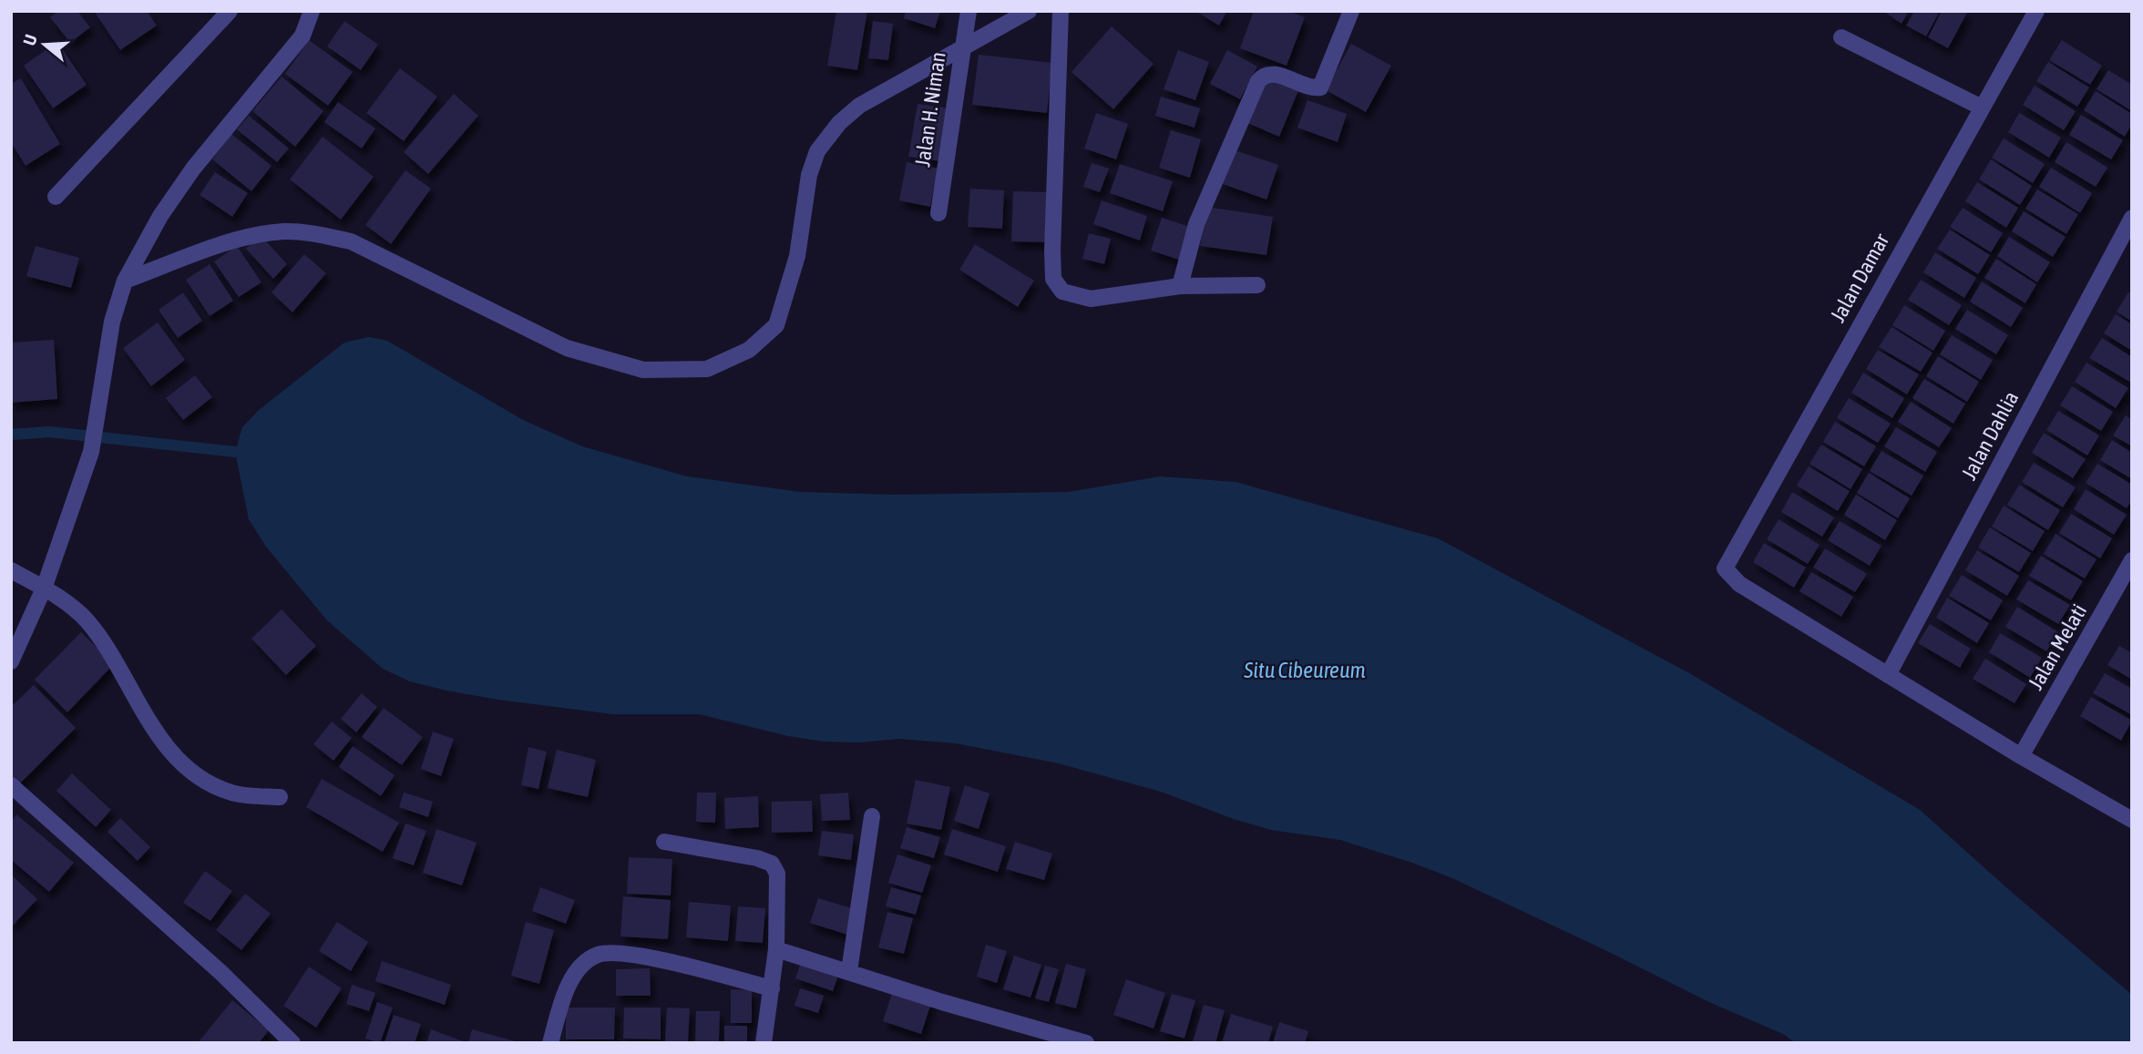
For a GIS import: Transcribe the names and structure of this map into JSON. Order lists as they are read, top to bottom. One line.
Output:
{"streets":{"street":["Jalan H. Niman","Jalan Damar","Jalan Dahlia","Jalan Melati"]},"crossings":[["Jalan Damar","Jalan Dahlia"]],"water":["Situ Cibeureum"],"north":"left"}
